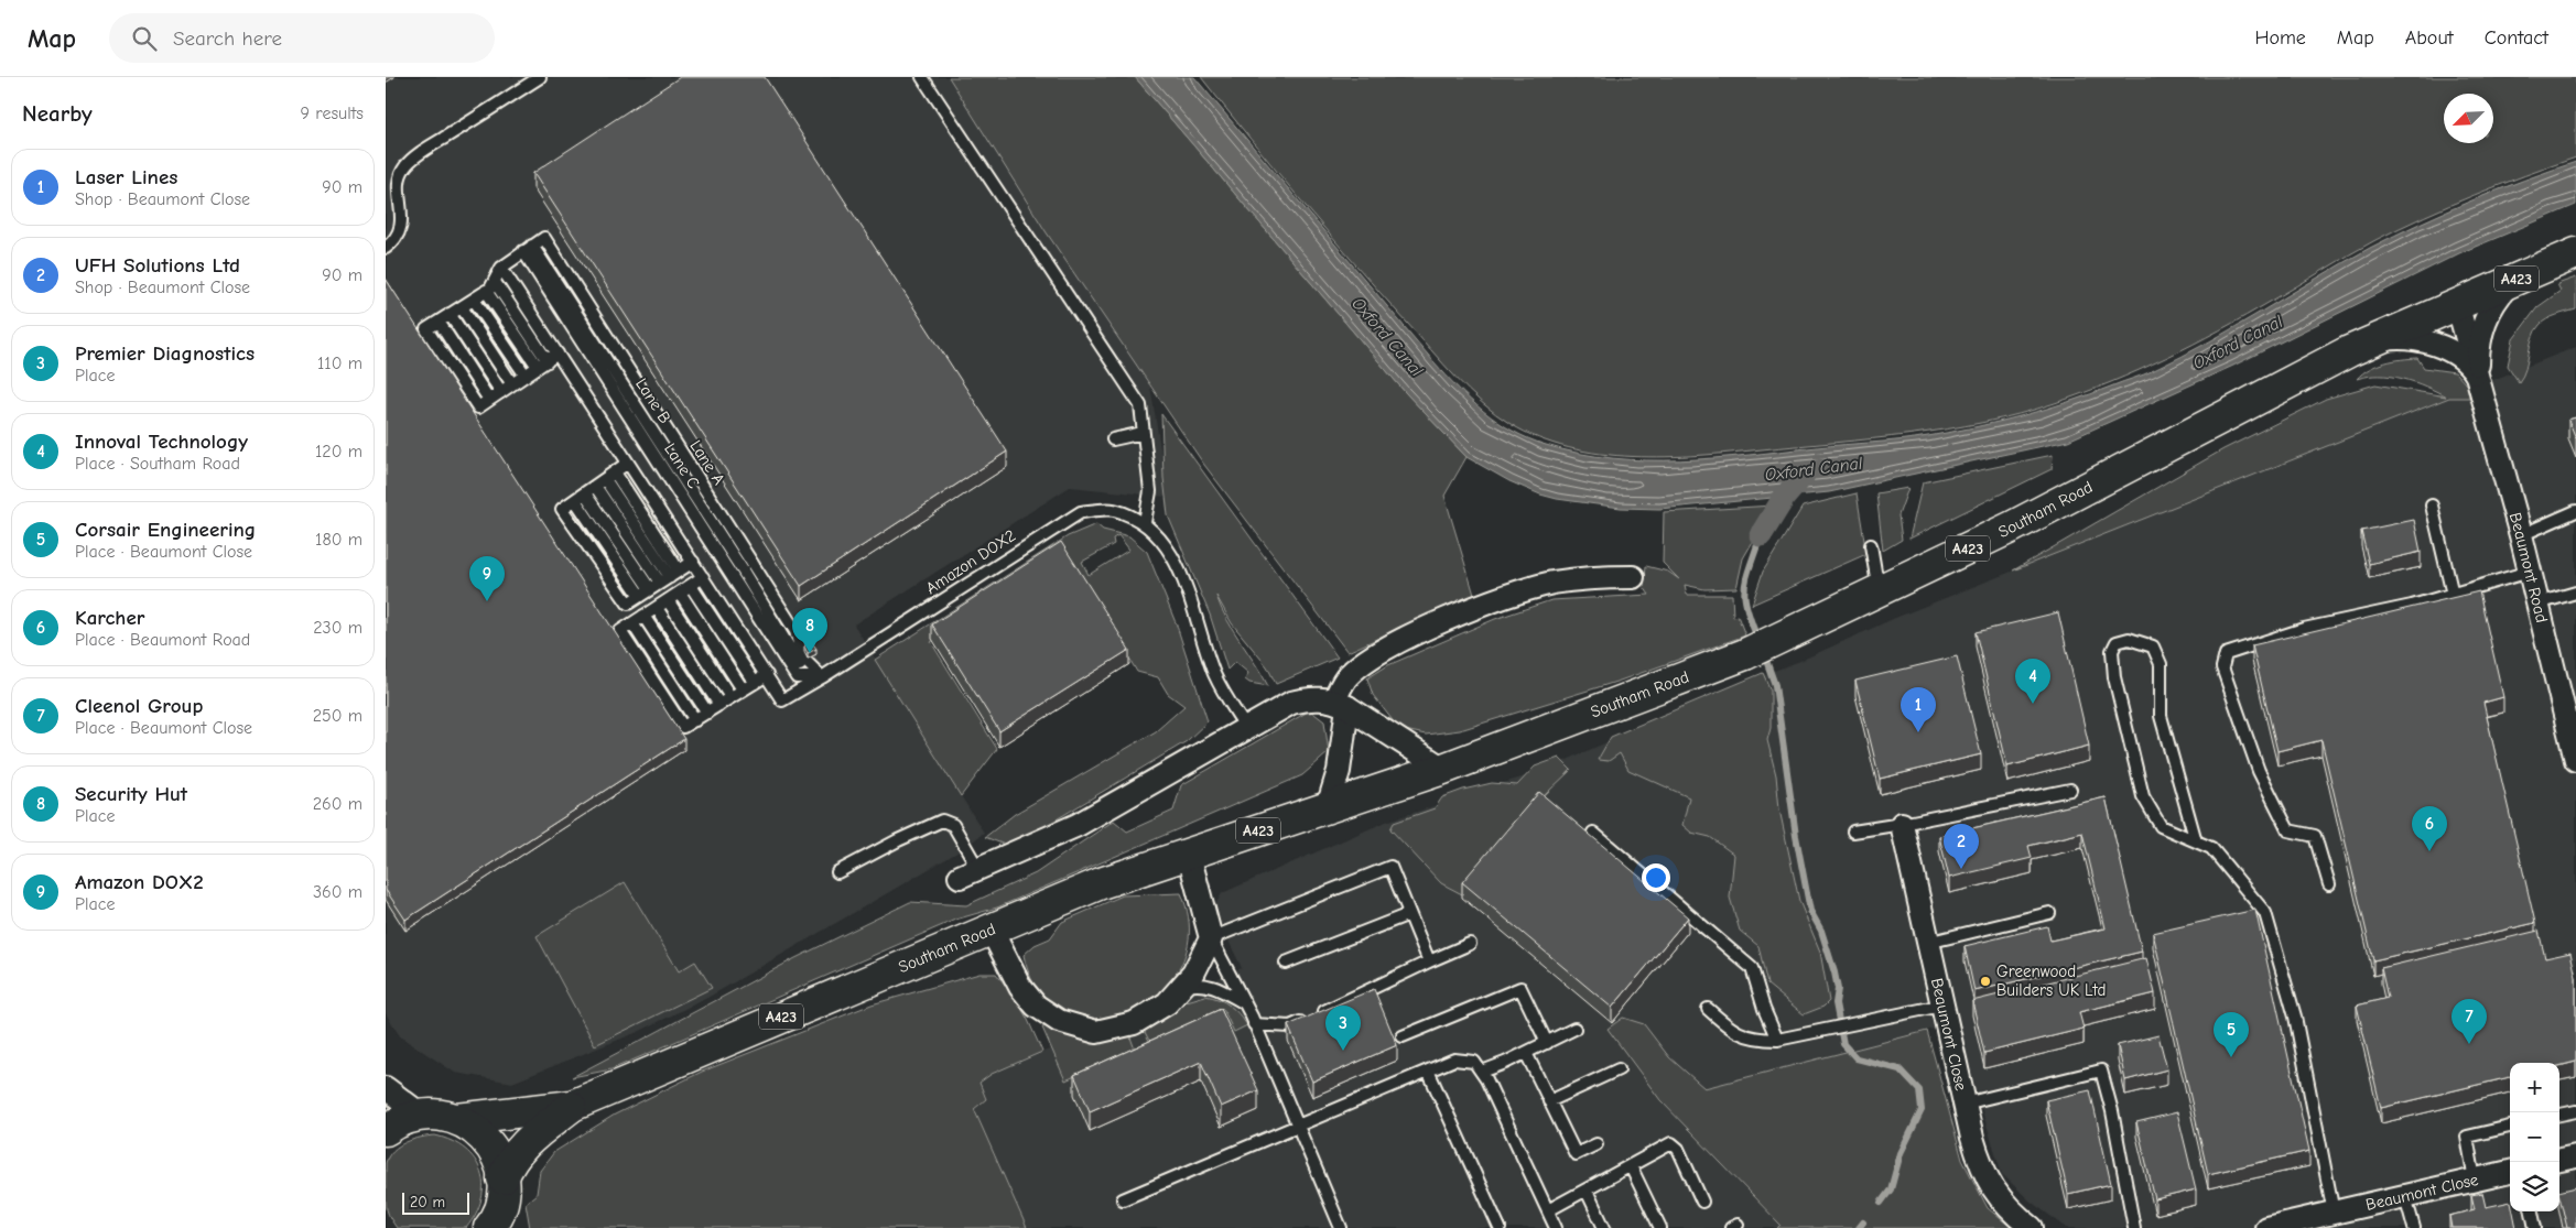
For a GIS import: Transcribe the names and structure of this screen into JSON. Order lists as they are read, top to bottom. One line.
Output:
{"streets":{"highway":["A423","Southam Road"],"street":["Beaumont Road","Beaumont Close"],"lane":["Lane B","Lane A","Amazon DOX2"]},"crossings":[["Lane B","Lane A"],["Lane B","Amazon DOX2"],["Lane A","Amazon DOX2"],["Southam Road","Beaumont Road"]],"water":["Oxford Canal"],"places":["Greenwood Builders UK Ltd"],"scale_bar":"20 m","north":"bottom left","page":{"header":"Map","search":"Search here","nav":["Home","Map","About","Contact"],"heading":["Nearby","9 results"],"list":[{"mark":"1","name":"Laser Lines","note":"Shop · Beaumont Close","value":"90 m"},{"mark":"2","name":"UFH Solutions Ltd","note":"Shop · Beaumont Close","value":"90 m"},{"mark":"3","name":"Premier Diagnostics","note":"Place","value":"110 m"},{"mark":"4","name":"Innoval Technology","note":"Place · Southam Road","value":"120 m"},{"mark":"5","name":"Corsair Engineering","note":"Place · Beaumont Close","value":"180 m"},{"mark":"6","name":"Karcher","note":"Place · Beaumont Road","value":"230 m"},{"mark":"7","name":"Cleenol Group","note":"Place · Beaumont Close","value":"250 m"},{"mark":"8","name":"Security Hut","note":"Place","value":"260 m"},{"mark":"9","name":"Amazon DOX2","note":"Place","value":"360 m"}],"pins":["9","8","4","1","6","2","7","3","5"],"map_buttons":["+","−"],"scale":"20 m"}}
